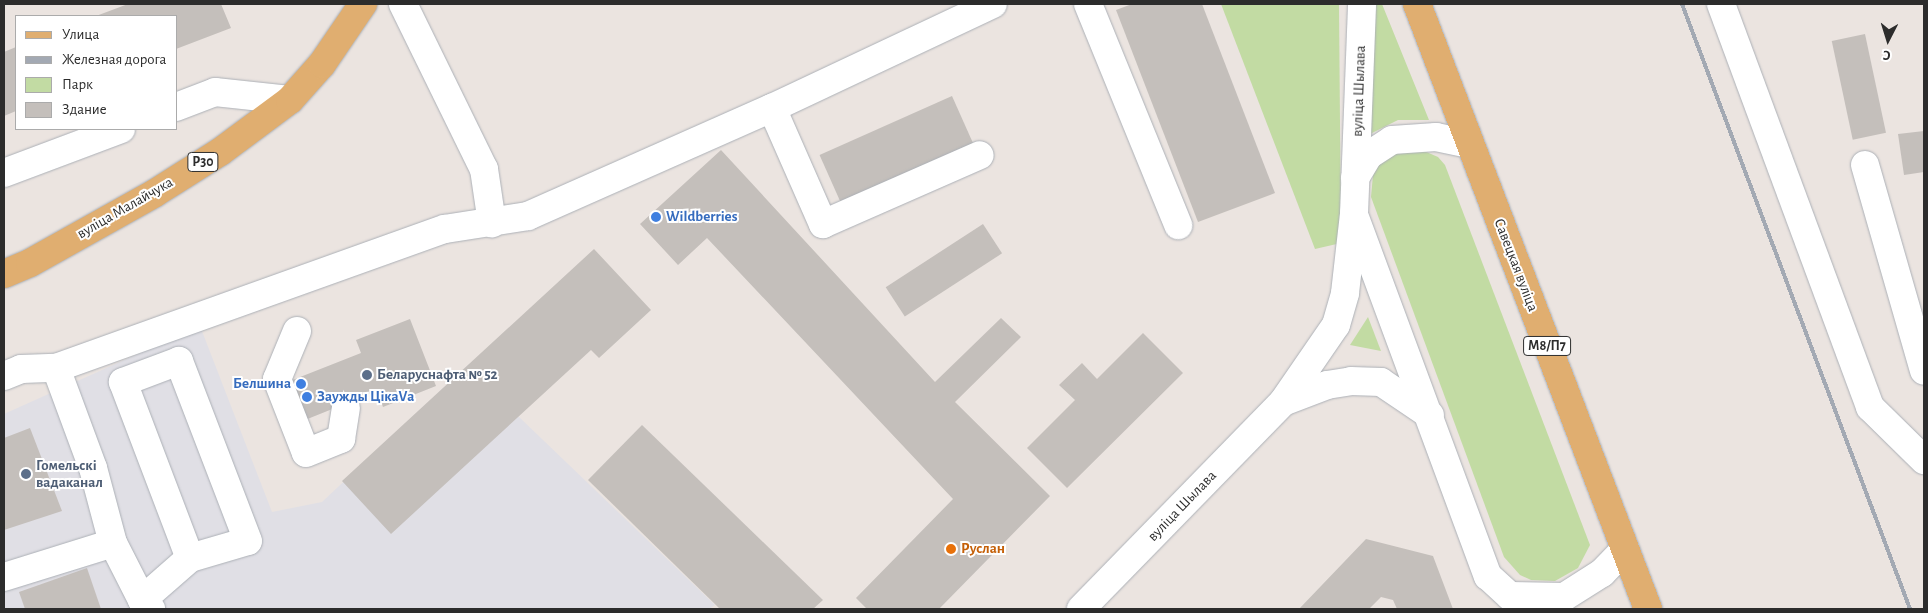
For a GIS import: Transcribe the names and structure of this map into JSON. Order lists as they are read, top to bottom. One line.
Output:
{"streets":{"main road":["Р30","вуліца Малайчука","Савецкая вуліца","М8/П7"],"street":["вуліца Шылава"]},"crossings":[["вуліца Шылава","Савецкая вуліца"]],"places":["Wildberries","Беларуснафта № 52","Белшина","Заужды ЦікаVа","Гомельскі вадаканал","Руслан"],"legend":["Улица","Железная дорога","Парк","Здание"],"north":"bottom"}
